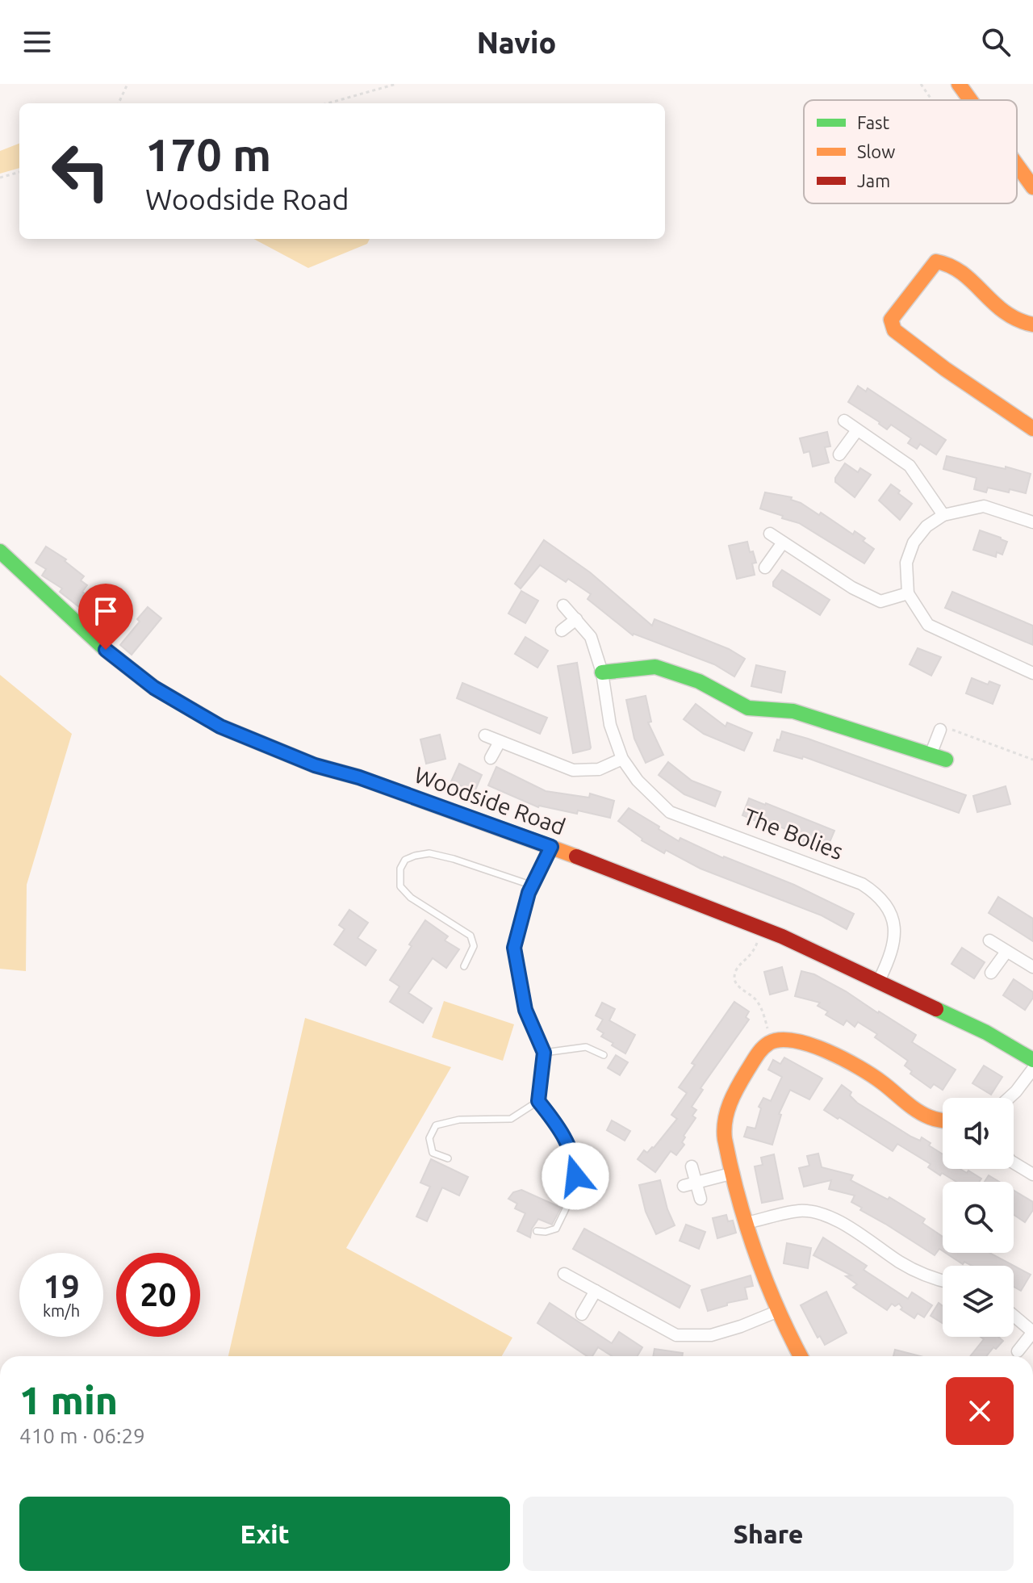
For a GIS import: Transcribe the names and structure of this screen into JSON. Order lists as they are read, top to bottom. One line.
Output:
{"streets":{"main road":["Woodside Road"],"street":["The Bolies"]},"crossings":[["Woodside Road","The Bolies"]],"legend":["Fast","Slow","Jam"],"page":{"header":"Navio","turn":["170 m","Woodside Road"],"speed":"19 km/h","limit":"20","heading":["1 min","410 m · 06:29"],"buttons":["Exit","Share"]}}
